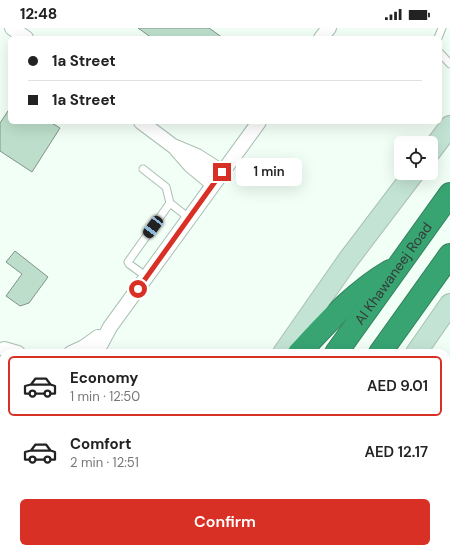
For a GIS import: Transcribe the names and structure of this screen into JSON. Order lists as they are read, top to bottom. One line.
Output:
{"streets":{"highway":["Al Khawaneej Road"]},"page":{"status":"12:48","banner":["1a Street","1a Street"],"bubble":"1 min","list":[{"name":"Economy","note":"1 min · 12:50","value":"AED 9.01"},{"name":"Comfort","note":"2 min · 12:51","value":"AED 12.17"}],"buttons":"Confirm"}}
